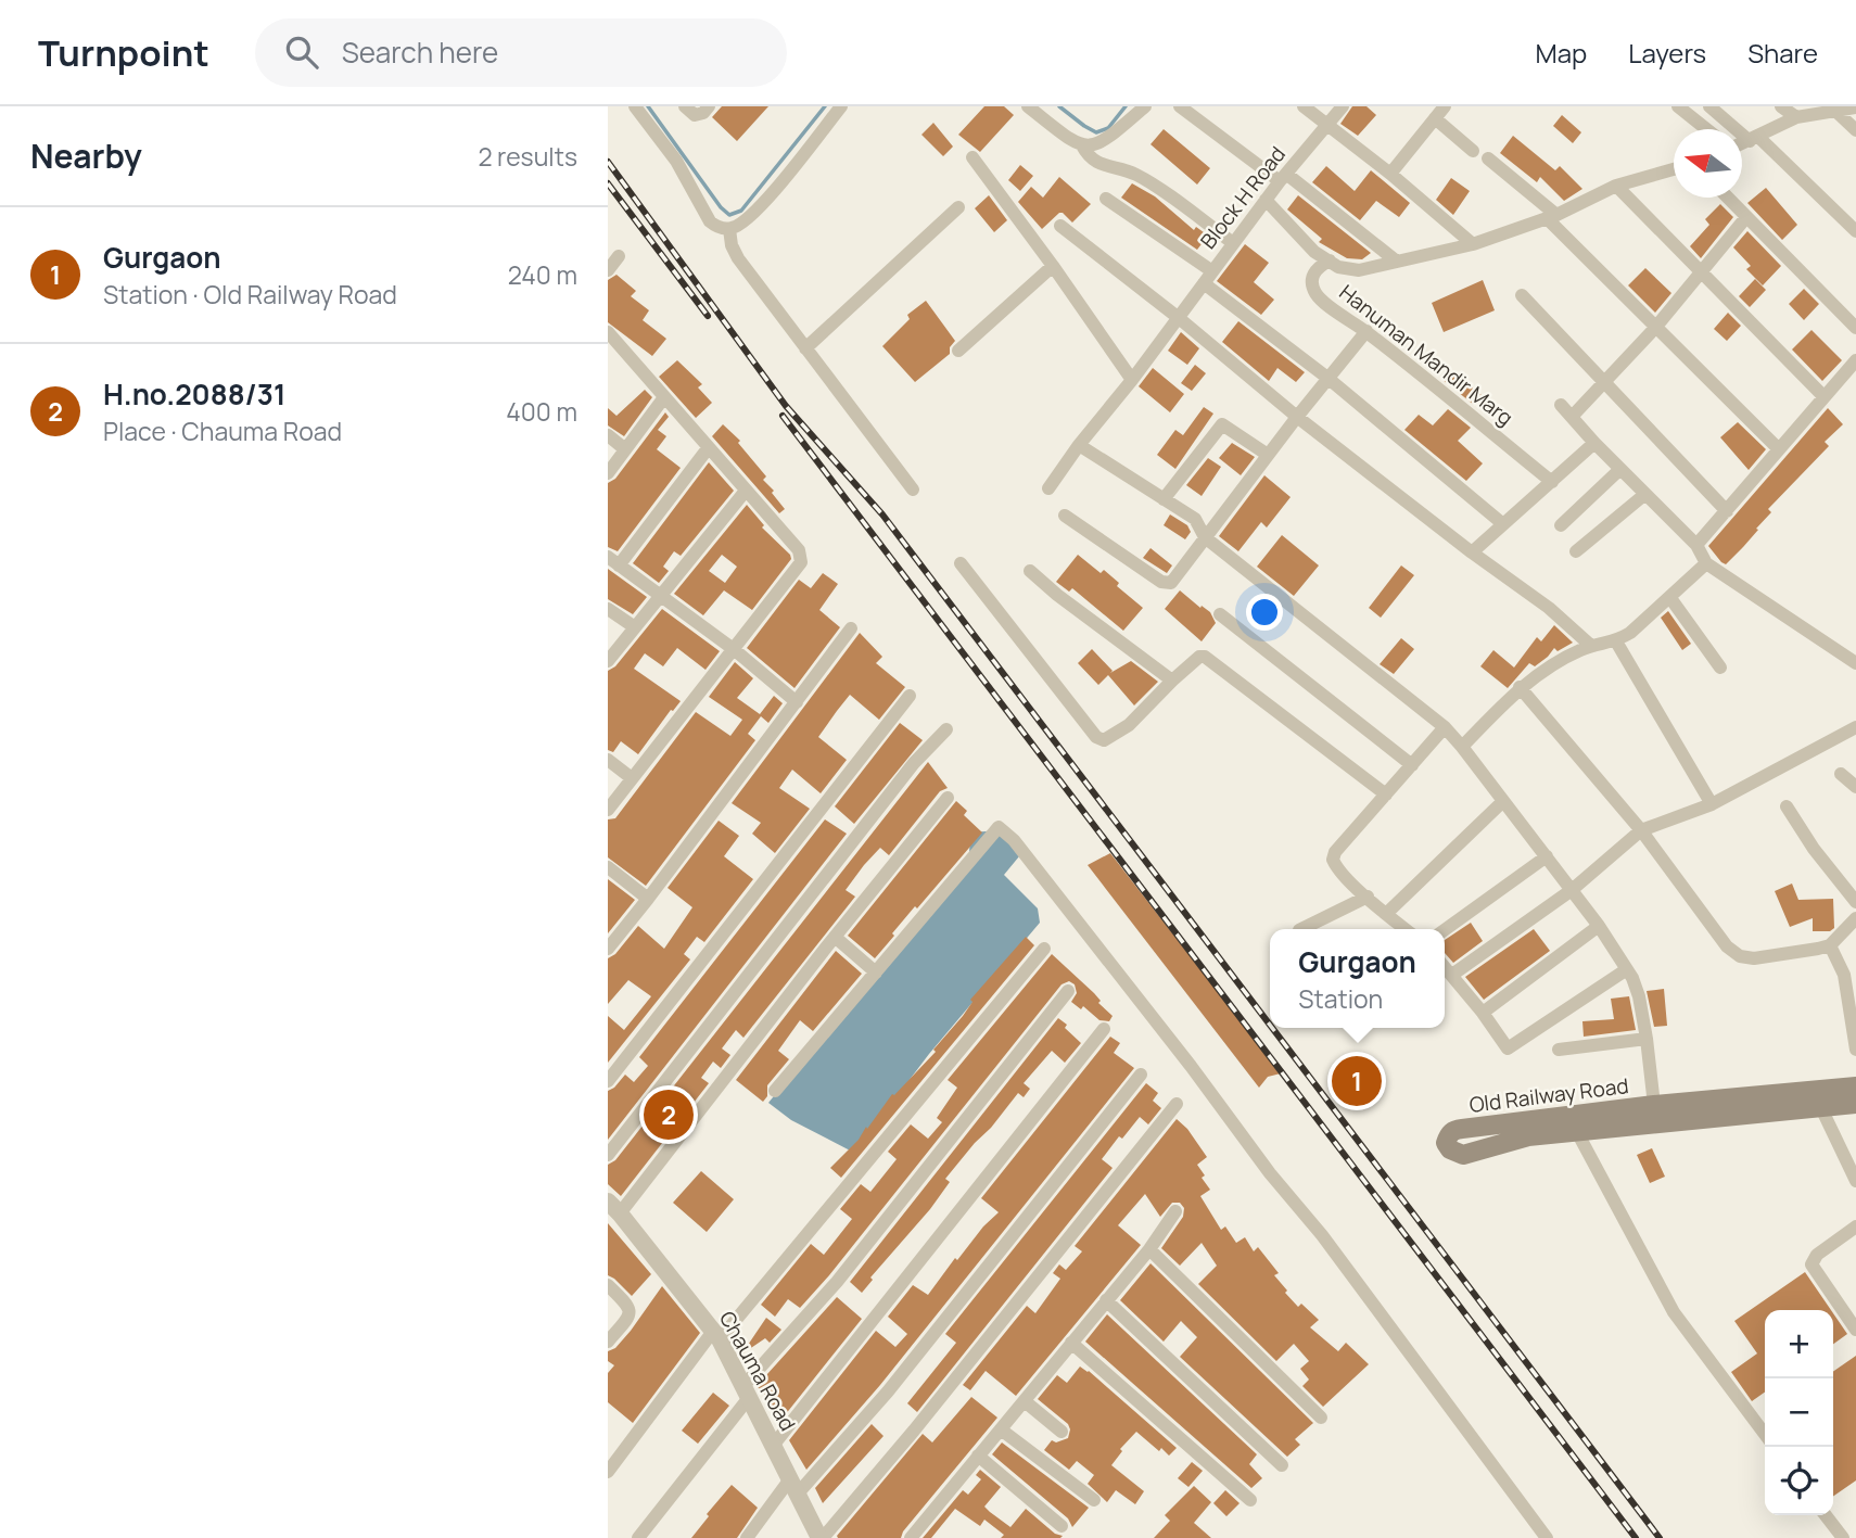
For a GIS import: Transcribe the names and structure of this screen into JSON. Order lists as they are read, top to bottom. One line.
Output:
{"streets":{"main road":["Old Railway Road"],"street":["Block H Road","Hanuman Mandir Marg","Chauma Road"]},"north":"left","page":{"header":"Turnpoint","search":"Search here","nav":["Map","Layers","Share"],"heading":["Nearby","2 results"],"list":[{"mark":"1","name":"Gurgaon","note":"Station · Old Railway Road","value":"240 m"},{"mark":"2","name":"H.no.2088/31","note":"Place · Chauma Road","value":"400 m"}],"popup":["Gurgaon","Station"],"pins":["1","2"],"map_buttons":["+","−"]}}
